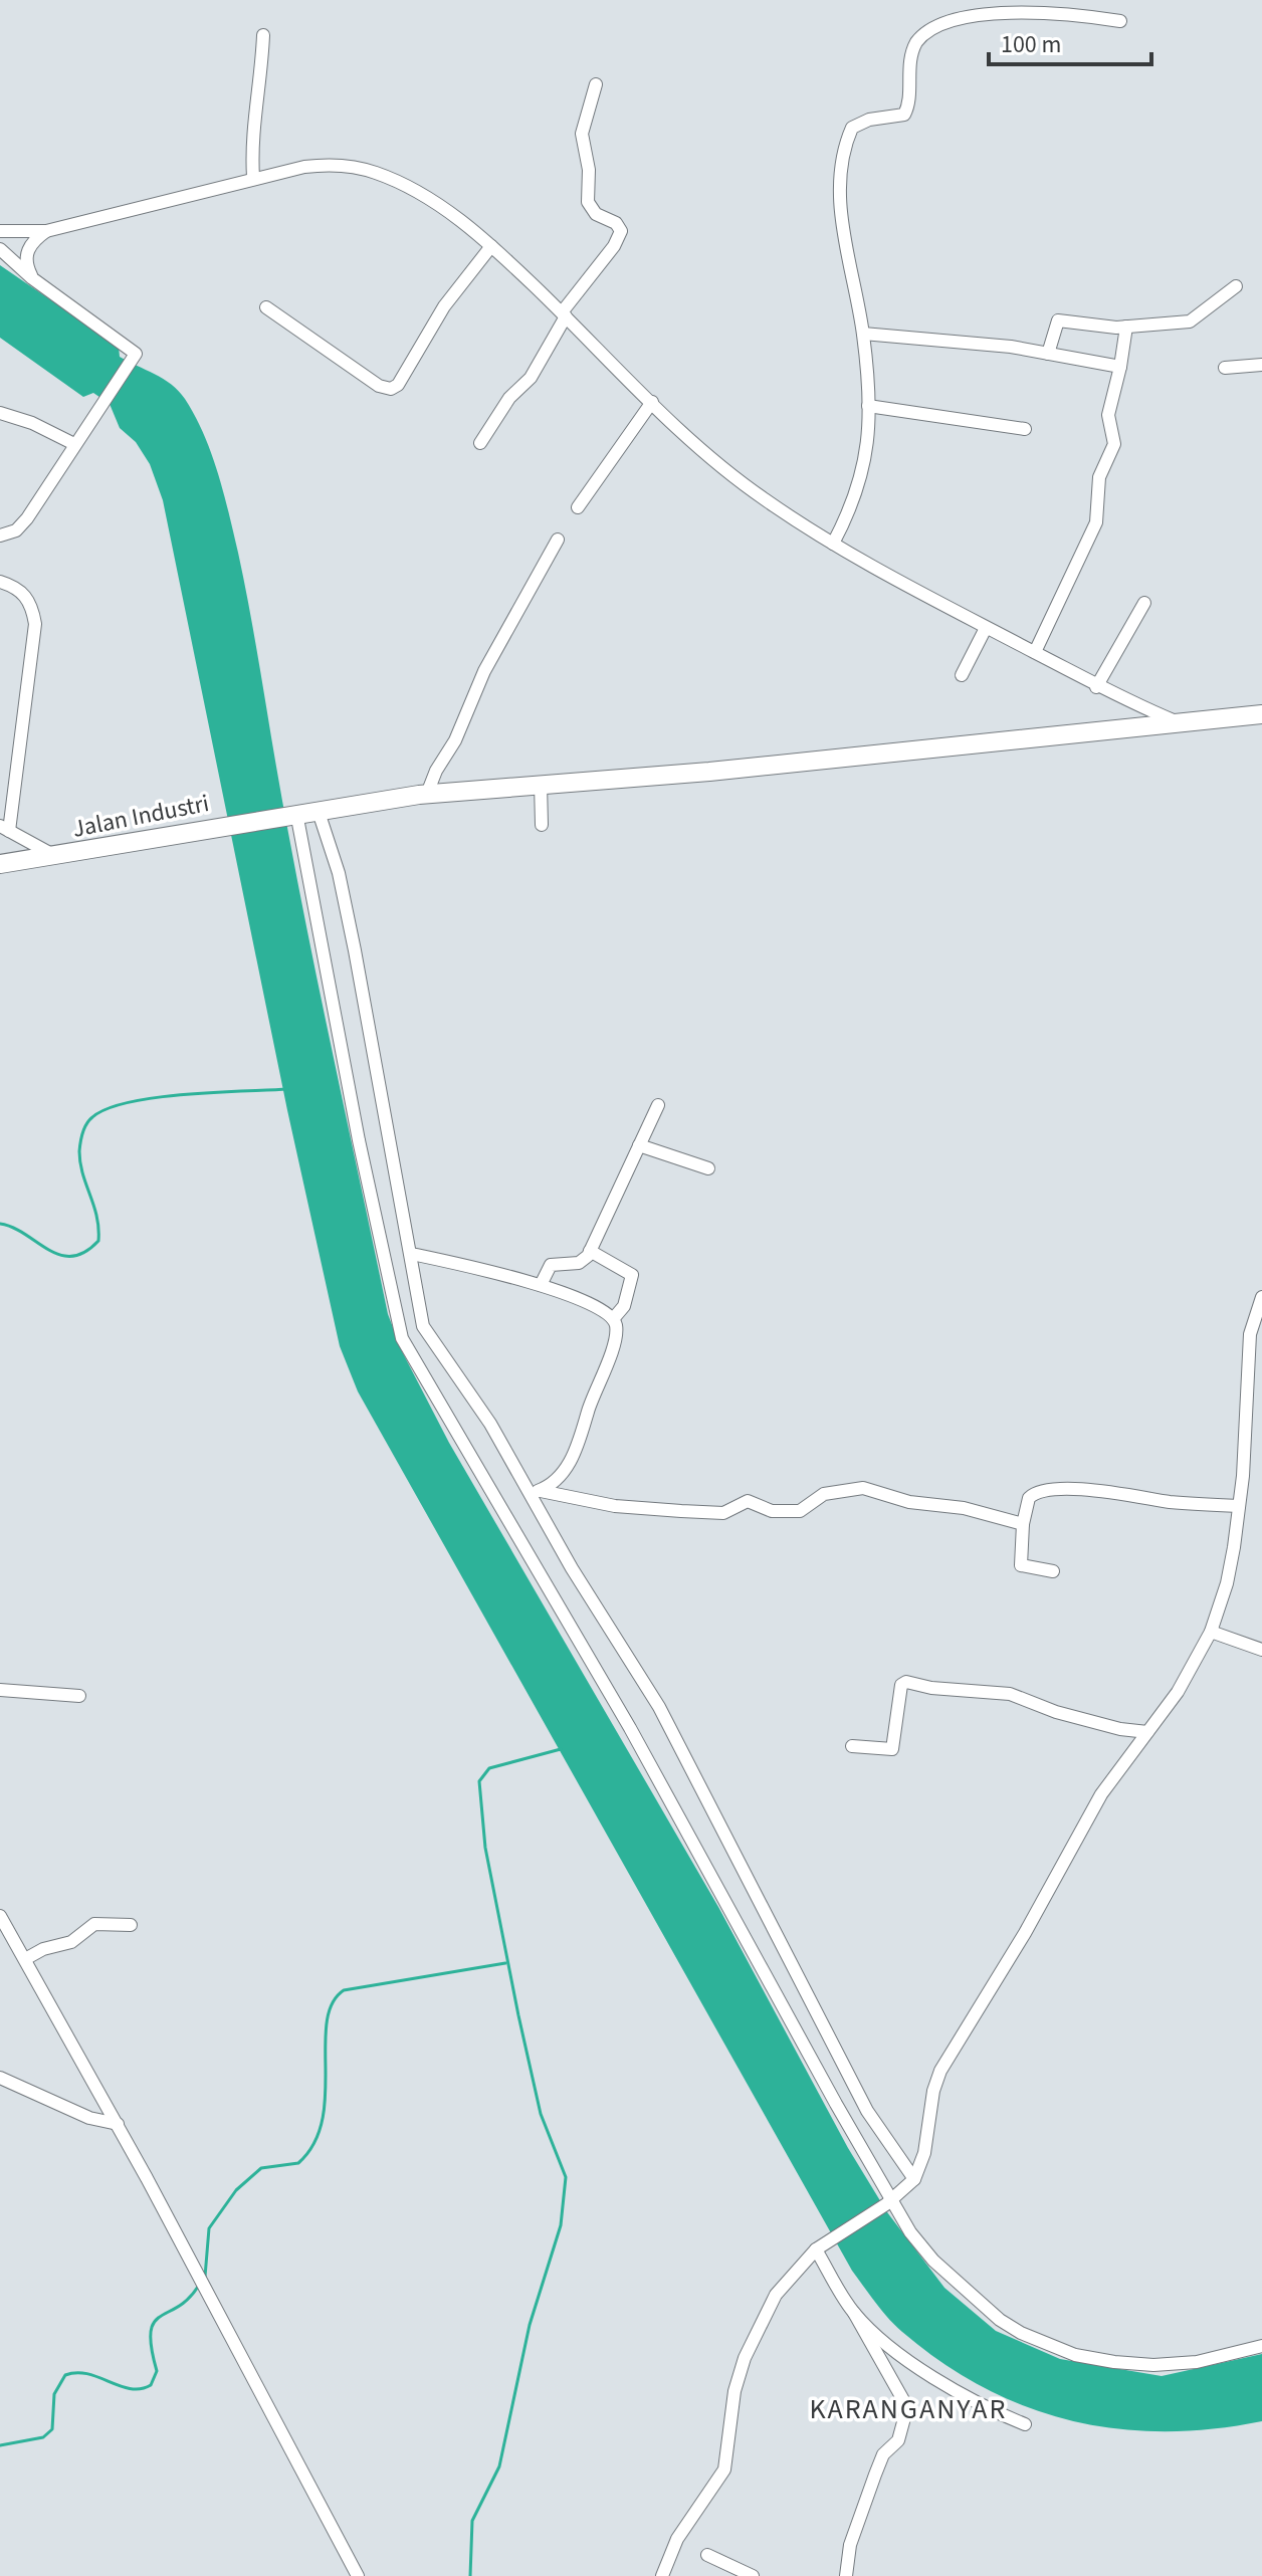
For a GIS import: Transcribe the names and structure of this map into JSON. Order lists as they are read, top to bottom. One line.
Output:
{"streets":{"main road":["Jalan Industri"]},"districts":["KARANGANYAR"],"scale_bar":"100 m"}
